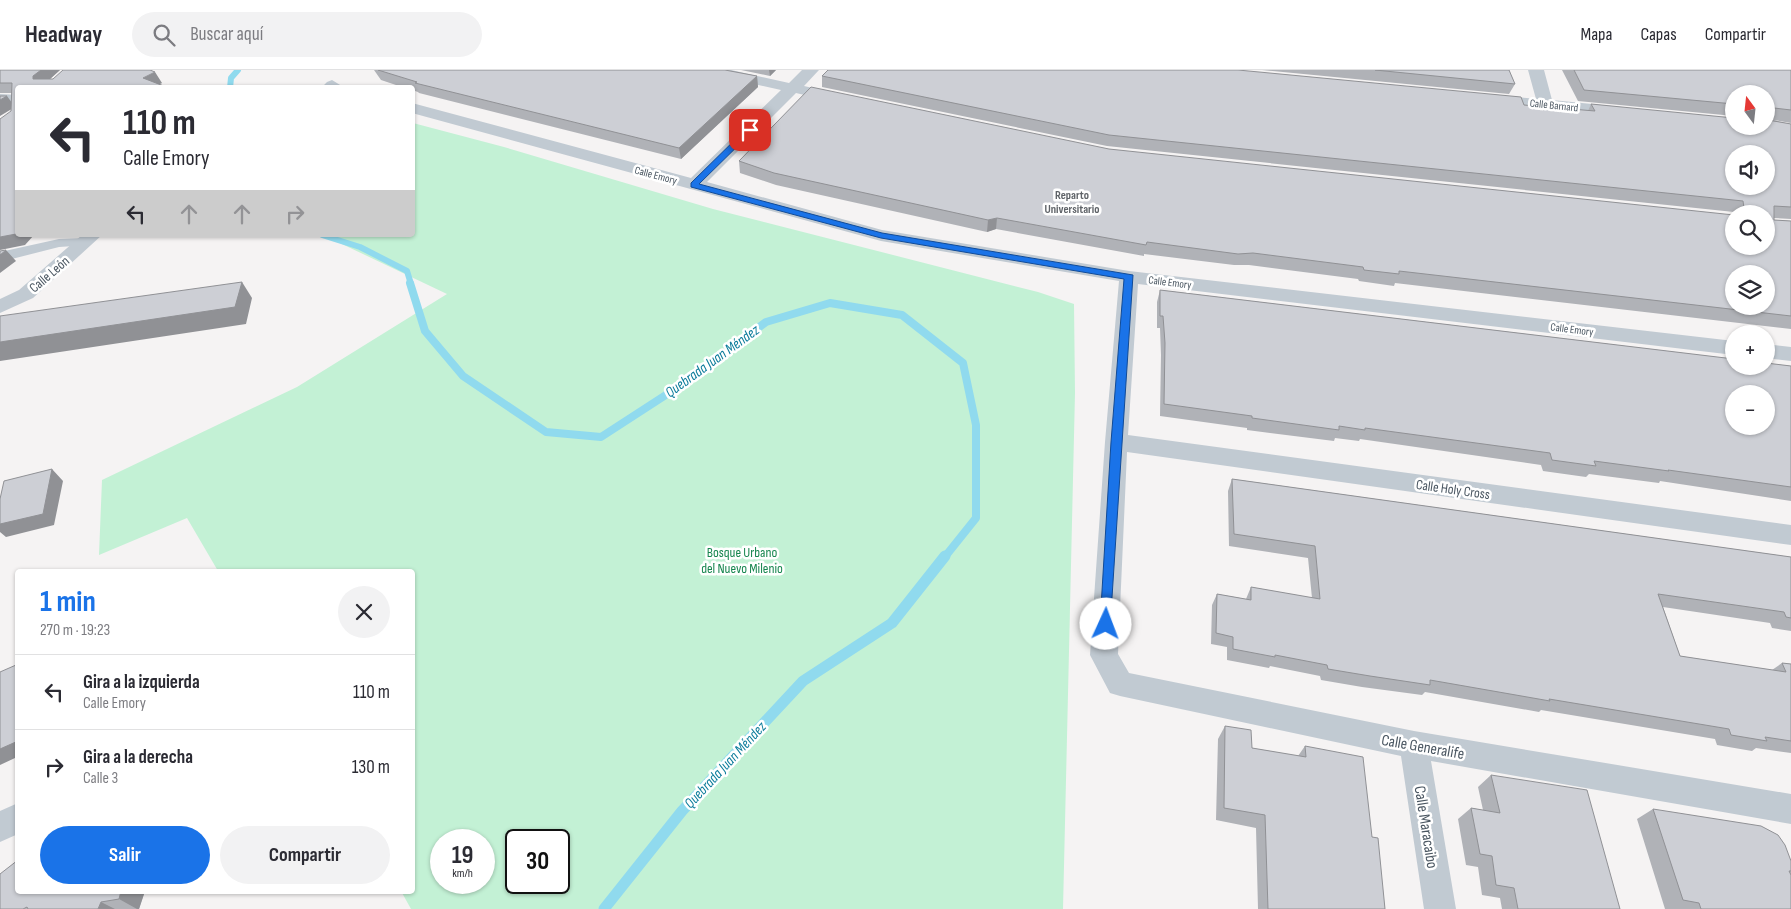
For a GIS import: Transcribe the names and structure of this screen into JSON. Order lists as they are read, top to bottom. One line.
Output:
{"streets":{"street":["Calle Barnard","Calle Emory","Calle León","Calle Holy Cross","Calle Generalife","Calle Maracaibo"]},"crossings":[["Calle Emory","Calle Generalife"],["Calle Holy Cross","Calle Generalife"],["Calle Generalife","Calle Maracaibo"]],"districts":["Reparto Universitario"],"water":["Quebrada Juan Méndez"],"parks":["Bosque Urbano del Nuevo Milenio"],"north":"top","page":{"header":"Headway","search":"Buscar aquí","nav":["Mapa","Capas","Compartir"],"map_buttons":["+","−"],"turn":["110 m","Calle Emory"],"heading":["1 min","270 m · 19:23"],"list":[{"name":"Gira a la izquierda","note":"Calle Emory","value":"110 m"},{"name":"Gira a la derecha","note":"Calle 3","value":"130 m"}],"buttons":["Salir","Compartir"],"speed":"19 km/h","limit":"30"}}
